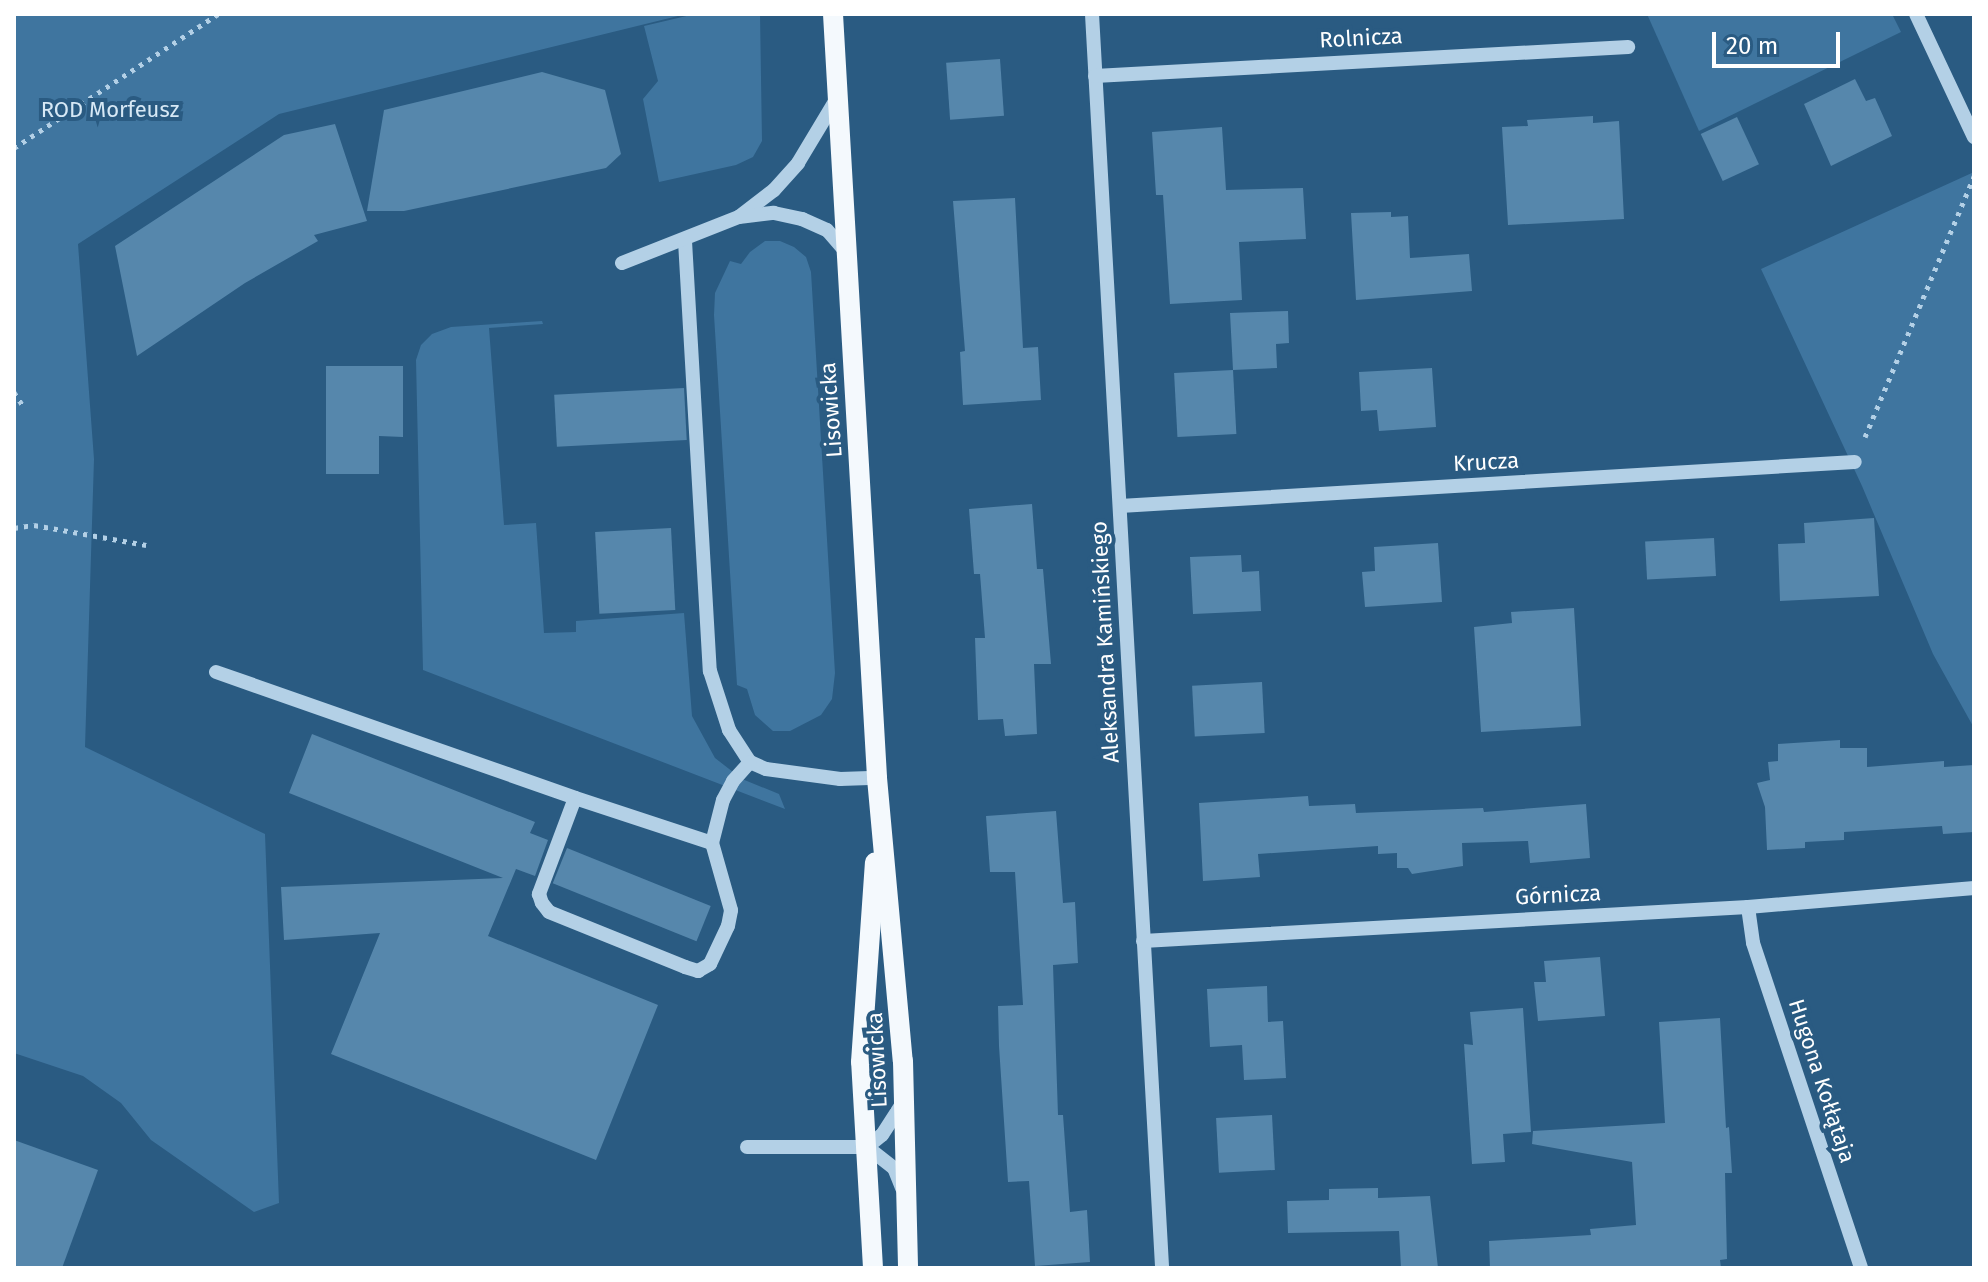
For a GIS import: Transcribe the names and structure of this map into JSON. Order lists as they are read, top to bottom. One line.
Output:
{"streets":{"main road":["Lisowicka"],"street":["Rolnicza","Krucza","Aleksandra Kamińskiego","Górnicza","Hugona Kołłątaja"]},"crossings":[["Rolnicza","Aleksandra Kamińskiego"],["Krucza","Aleksandra Kamińskiego"],["Aleksandra Kamińskiego","Górnicza"],["Górnicza","Hugona Kołłątaja"]],"parks":["ROD Morfeusz"],"scale_bar":"20 m"}
